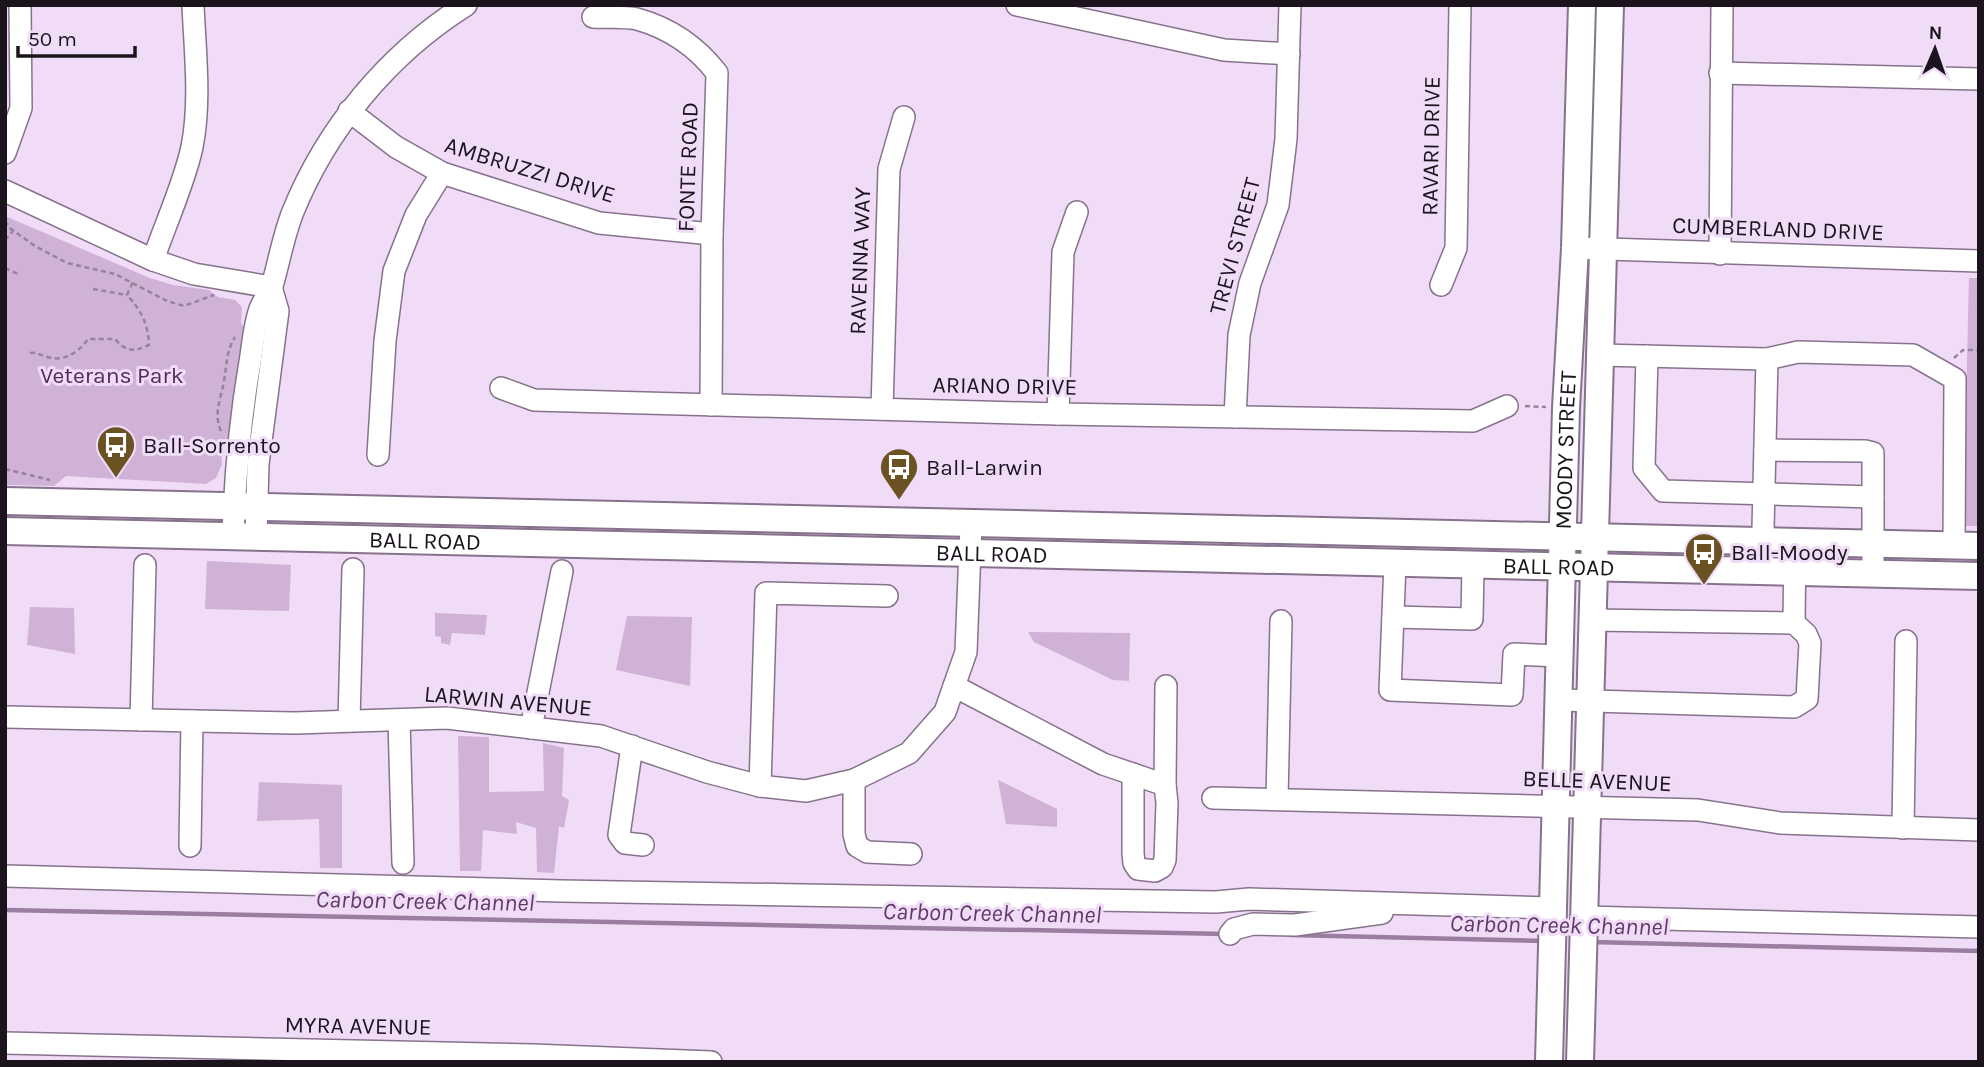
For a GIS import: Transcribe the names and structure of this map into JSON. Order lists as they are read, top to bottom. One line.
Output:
{"streets":{"main road":["MOODY STREET","BALL ROAD"],"street":["RAVARI DRIVE","FONTE ROAD","AMBRUZZI DRIVE","CUMBERLAND DRIVE","TREVI STREET","RAVENNA WAY","ARIANO DRIVE","LARWIN AVENUE","BELLE AVENUE","MYRA AVENUE"]},"crossings":[["FONTE ROAD","AMBRUZZI DRIVE"],["FONTE ROAD","ARIANO DRIVE"],["CUMBERLAND DRIVE","MOODY STREET"],["TREVI STREET","ARIANO DRIVE"],["RAVENNA WAY","ARIANO DRIVE"],["MOODY STREET","BALL ROAD"],["MOODY STREET","BELLE AVENUE"],["BALL ROAD","LARWIN AVENUE"]],"water":["Carbon Creek Channel"],"parks":["Veterans Park"],"places":{"bus stop":["Ball-Sorrento","Ball-Larwin","Ball-Moody"]},"scale_bar":"50 m","north":"top"}
